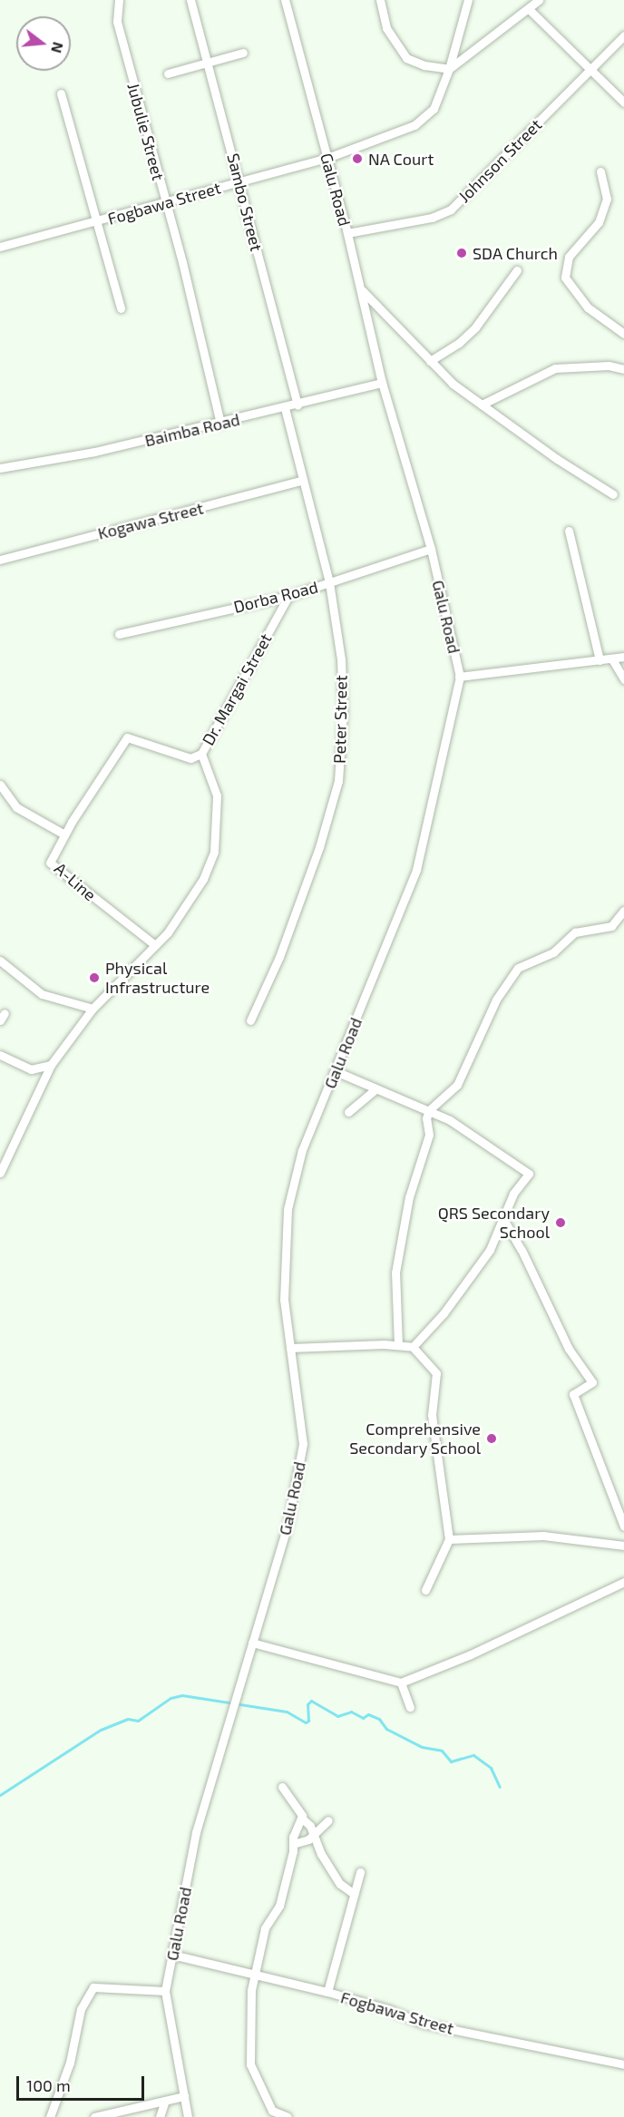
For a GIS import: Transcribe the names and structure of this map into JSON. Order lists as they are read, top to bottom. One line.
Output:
{"streets":{"street":["Jubulie Street","Johnson Street","Galu Road","Sambo Street","Fogbawa Street","Baimba Road","Kogawa Street","Dorba Road","Dr. Margai Street","Peter Street","A-Line"]},"crossings":[["Jubulie Street","Fogbawa Street"],["Jubulie Street","Baimba Road"],["Johnson Street","Galu Road"],["Galu Road","Fogbawa Street"],["Galu Road","Baimba Road"],["Galu Road","Dorba Road"],["Sambo Street","Fogbawa Street"],["Sambo Street","Baimba Road"],["Baimba Road","Peter Street"],["Kogawa Street","Peter Street"],["Dorba Road","Dr. Margai Street"],["Dorba Road","Peter Street"],["Dr. Margai Street","A-Line"]],"places":["NA Court","SDA Church","Physical Infrastructure","QRS Secondary School","Comprehensive Secondary School"],"scale_bar":"100 m","north":"right"}
